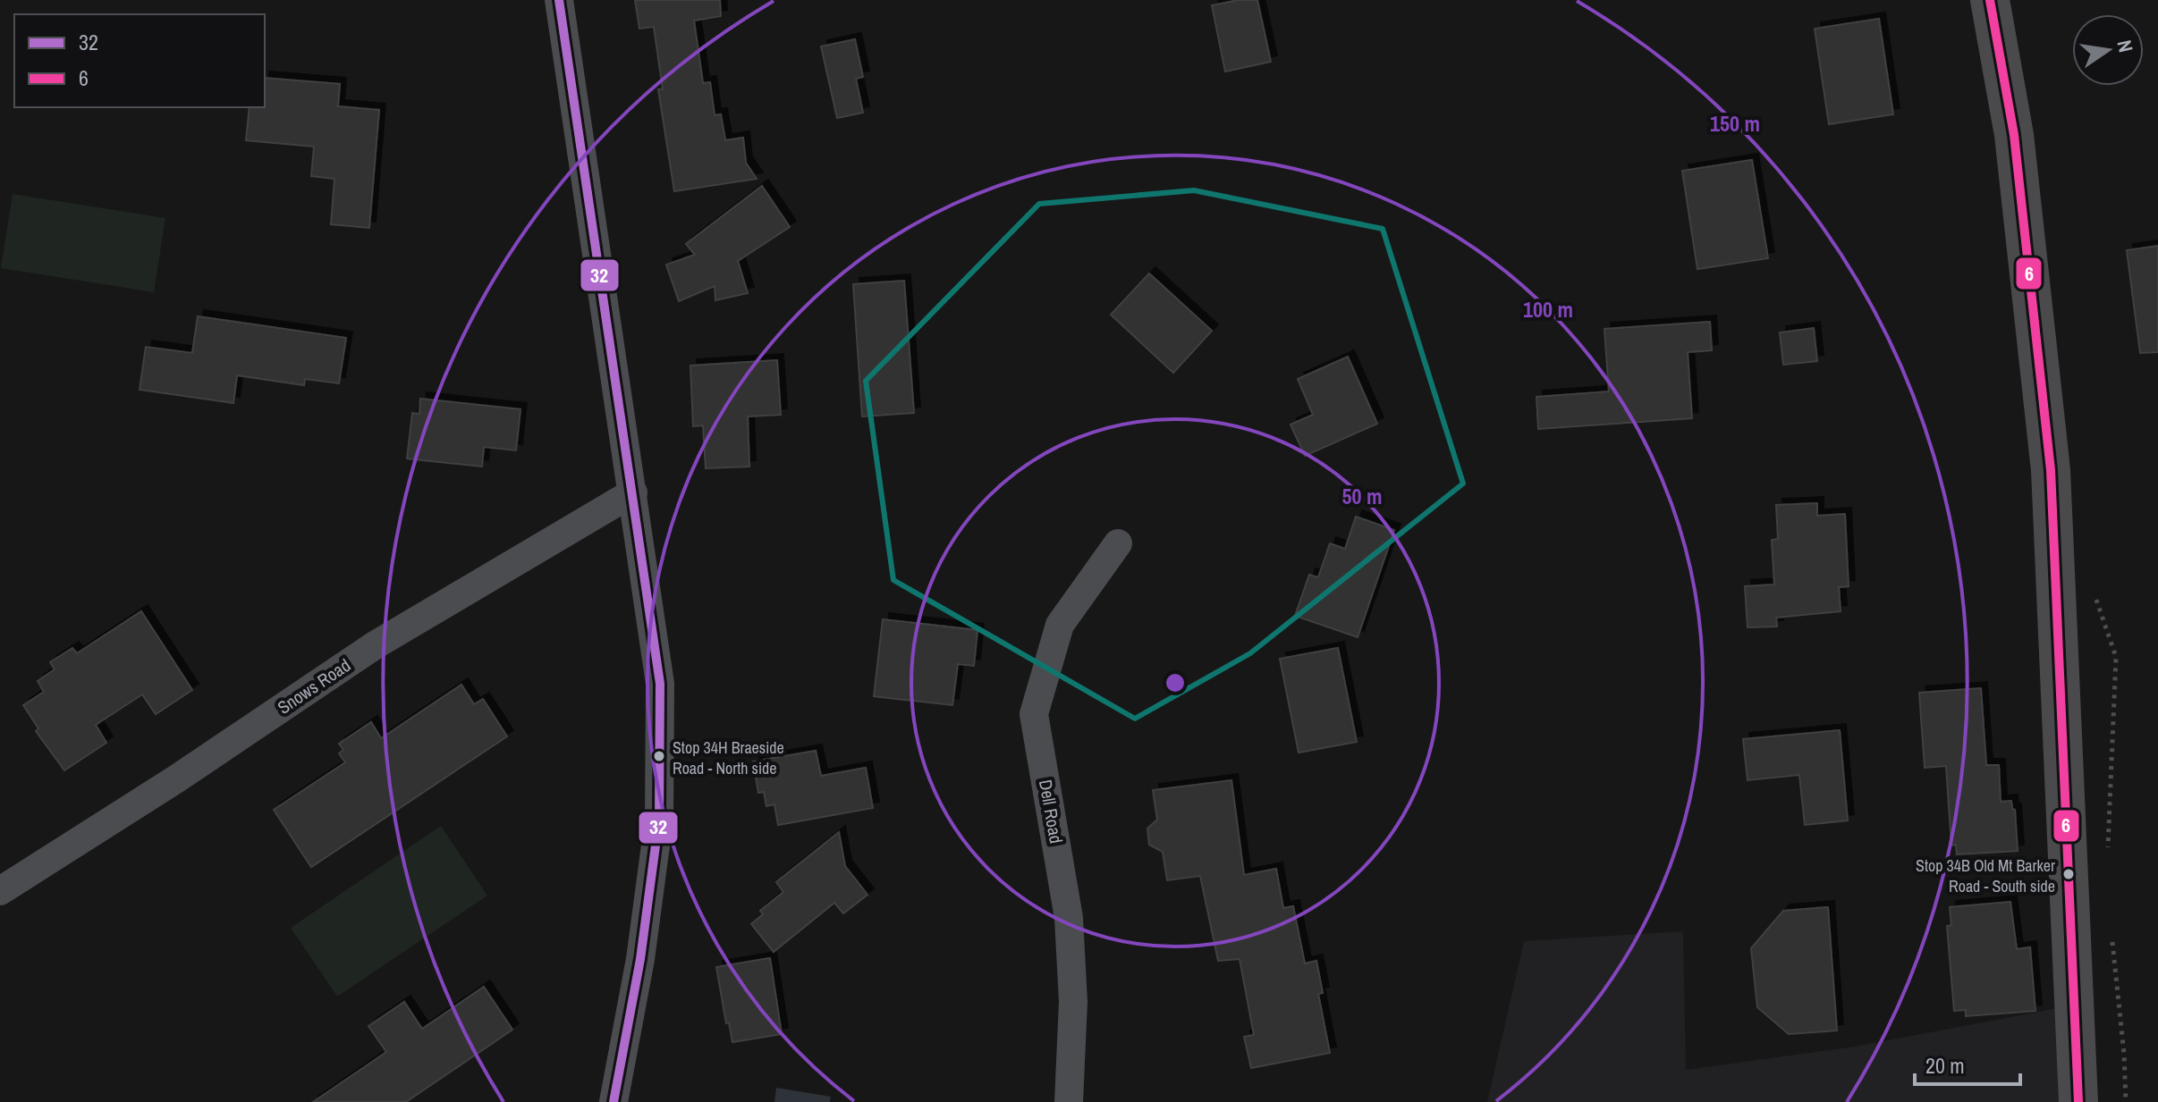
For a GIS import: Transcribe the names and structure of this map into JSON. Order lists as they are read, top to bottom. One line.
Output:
{"streets":{"street":["Snows Road","Dell Road"]},"places":["Stop 34H Braeside Road - North side","Stop 34B Old Mt Barker Road - South side"],"lines":["transit line 32","transit line 6"],"legend":["32","6"],"scale_bar":"20 m","north":"right","rings":["150 m","100 m","50 m"]}
